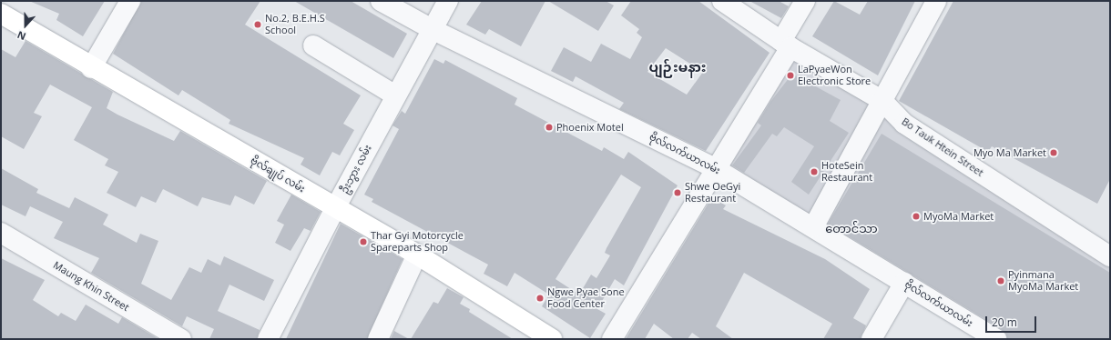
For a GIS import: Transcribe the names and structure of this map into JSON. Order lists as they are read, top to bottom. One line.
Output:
{"streets":{"main road":["ဗိုလ်ချုပ် လမ်း"],"street":["Bo Tauk Htein Street","ဗိုလ်လက်ယာလမ်း","ဦးဘွား လမ်း","Maung Khin Street"]},"crossings":[["ဗိုလ်လက်ယာလမ်း","ဦးဘွား လမ်း"],["ဦးဘွား လမ်း","ဗိုလ်ချုပ် လမ်း"]],"districts":["ပျဉ်းမနား","တောင်သာ"],"places":["No.2, B.E.H.S School","LaPyaeWon Electronic Store","Phoenix Motel","Myo Ma Market","HoteSein Restaurant","Shwe OeGyi Restaurant","MyoMa Market","Thar Gyi Motorcycle Spareparts Shop","Pyinmana MyoMa Market","Ngwe Pyae Sone Food Center"],"scale_bar":"20 m","north":"bottom"}
